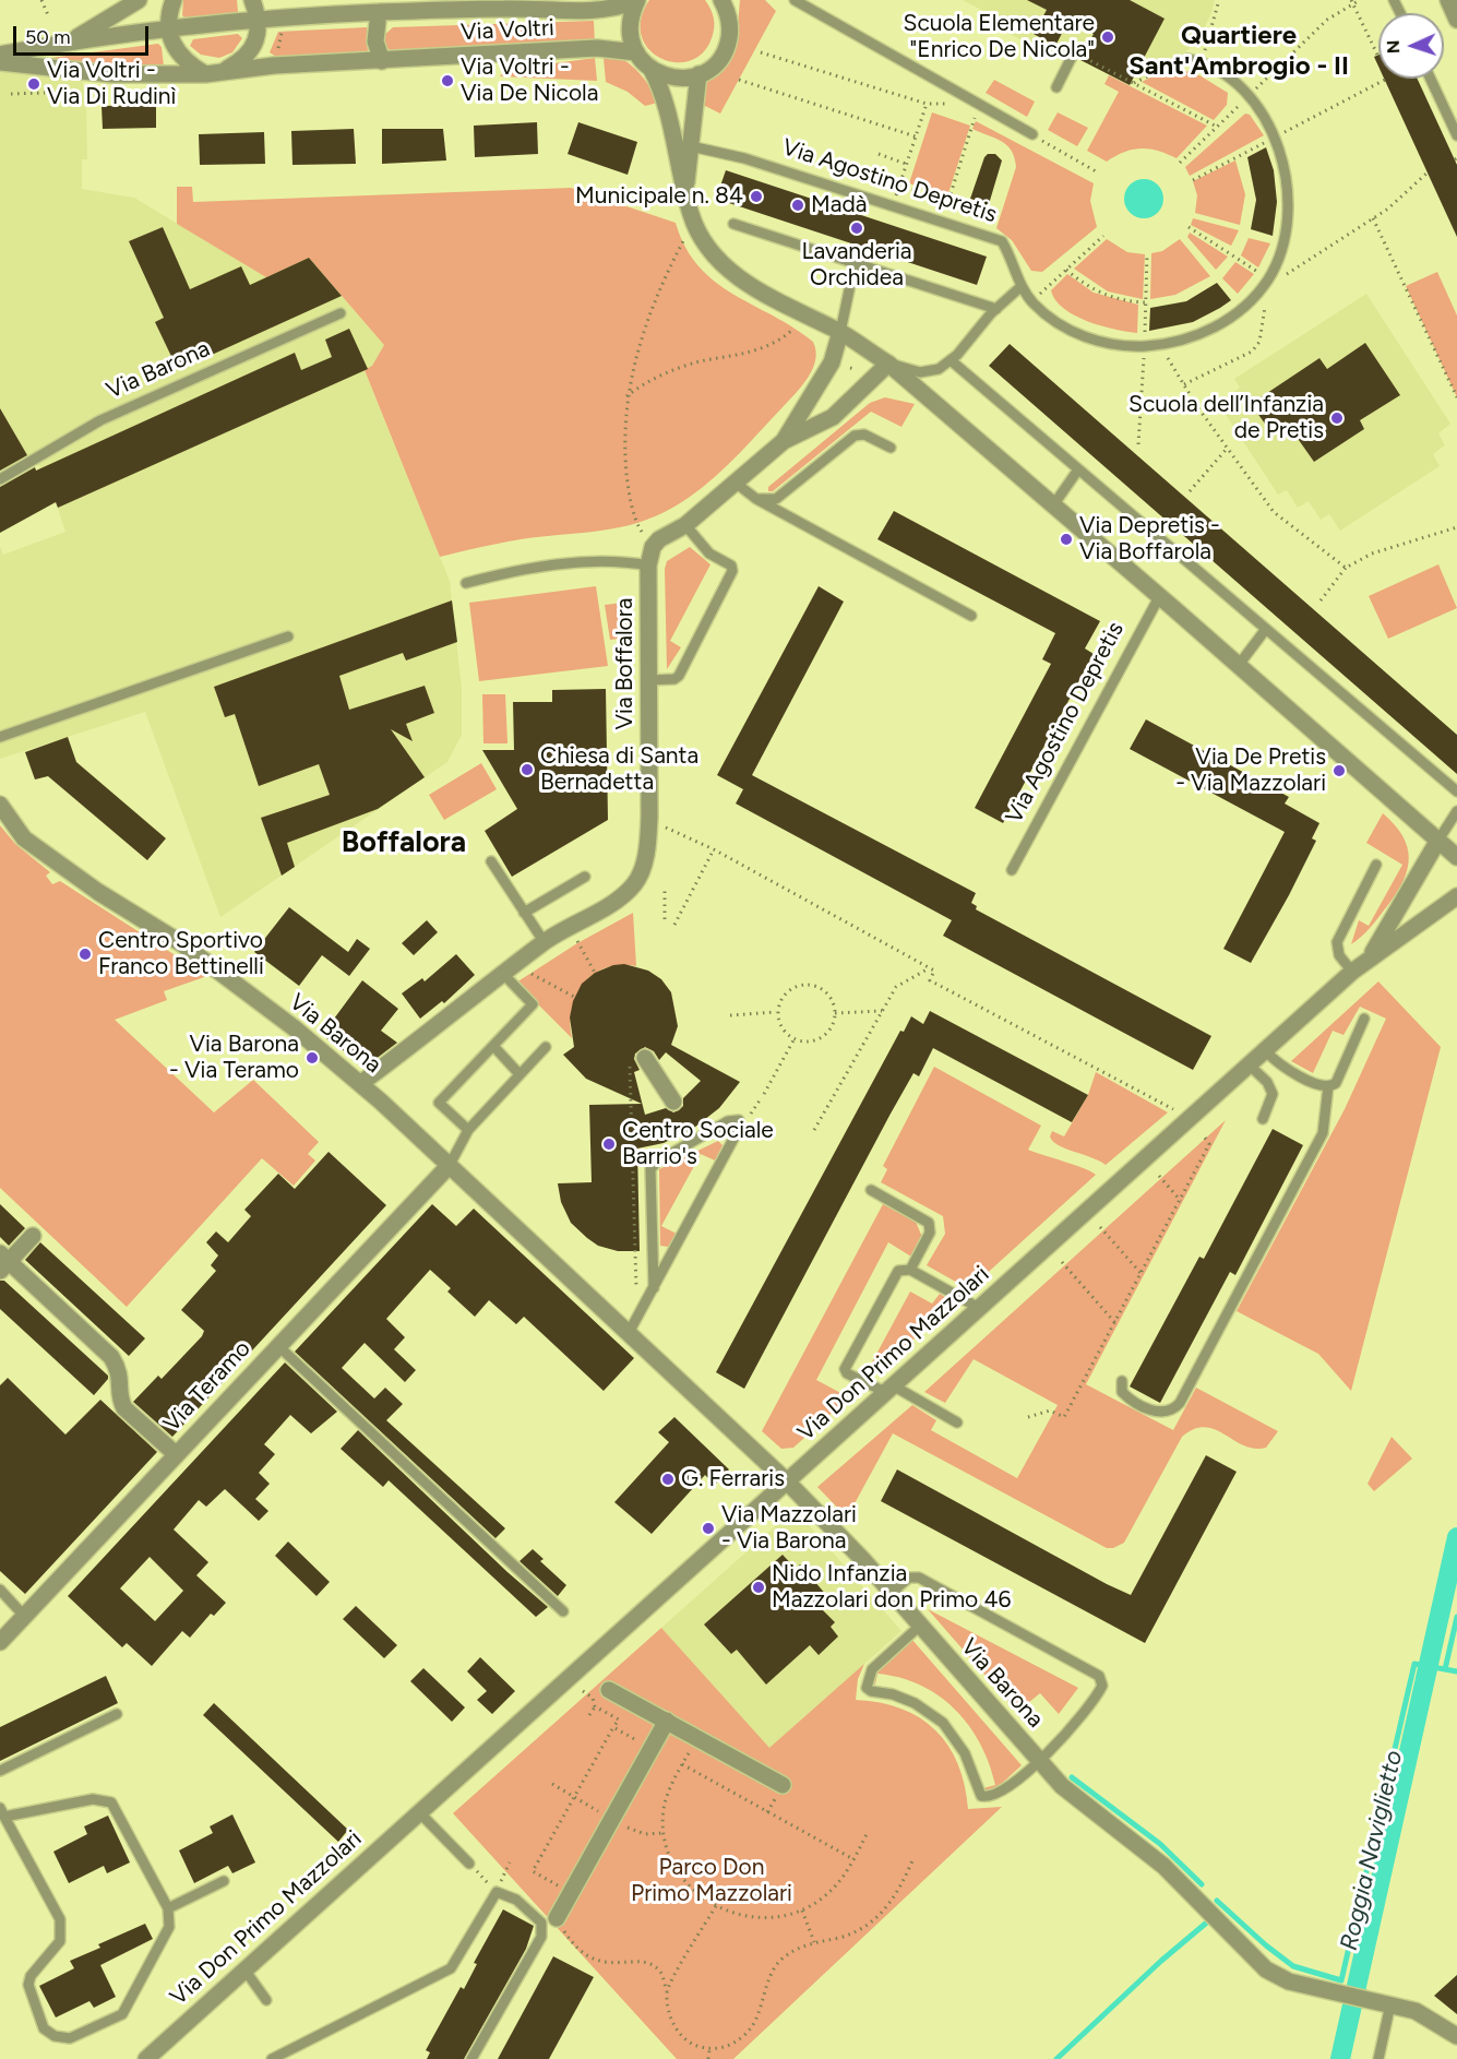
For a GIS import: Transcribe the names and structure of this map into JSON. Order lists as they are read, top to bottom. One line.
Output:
{"streets":{"street":["Via Voltri","Via Barona","Via Boffalora","Via Don Primo Mazzolari","Via Teramo"],"lane":["Via Agostino Depretis"]},"crossings":[["Via Barona","Via Boffalora"],["Via Barona","Via Don Primo Mazzolari"],["Via Barona","Via Teramo"]],"districts":["Quartiere Sant'Ambrogio - II","Boffalora"],"water":["Roggia Naviglietto"],"parks":["Parco Don Primo Mazzolari"],"places":["Scuola Elementare \"Enrico De Nicola\"","Via Voltri - Via De Nicola","Via Voltri - Via Di Rudinì","Municipale n. 84","Madà","Lavanderia Orchidea","Scuola dell’Infanzia de Pretis","Via Depretis - Via Boffarola","Chiesa di Santa Bernadetta","Via De Pretis - Via Mazzolari","Centro Sportivo Franco Bettinelli","Via Barona - Via Teramo","Centro Sociale Barrio's","G. Ferraris","Via Mazzolari - Via Barona","Nido Infanzia Mazzolari don Primo 46"],"scale_bar":"50 m","north":"left"}
